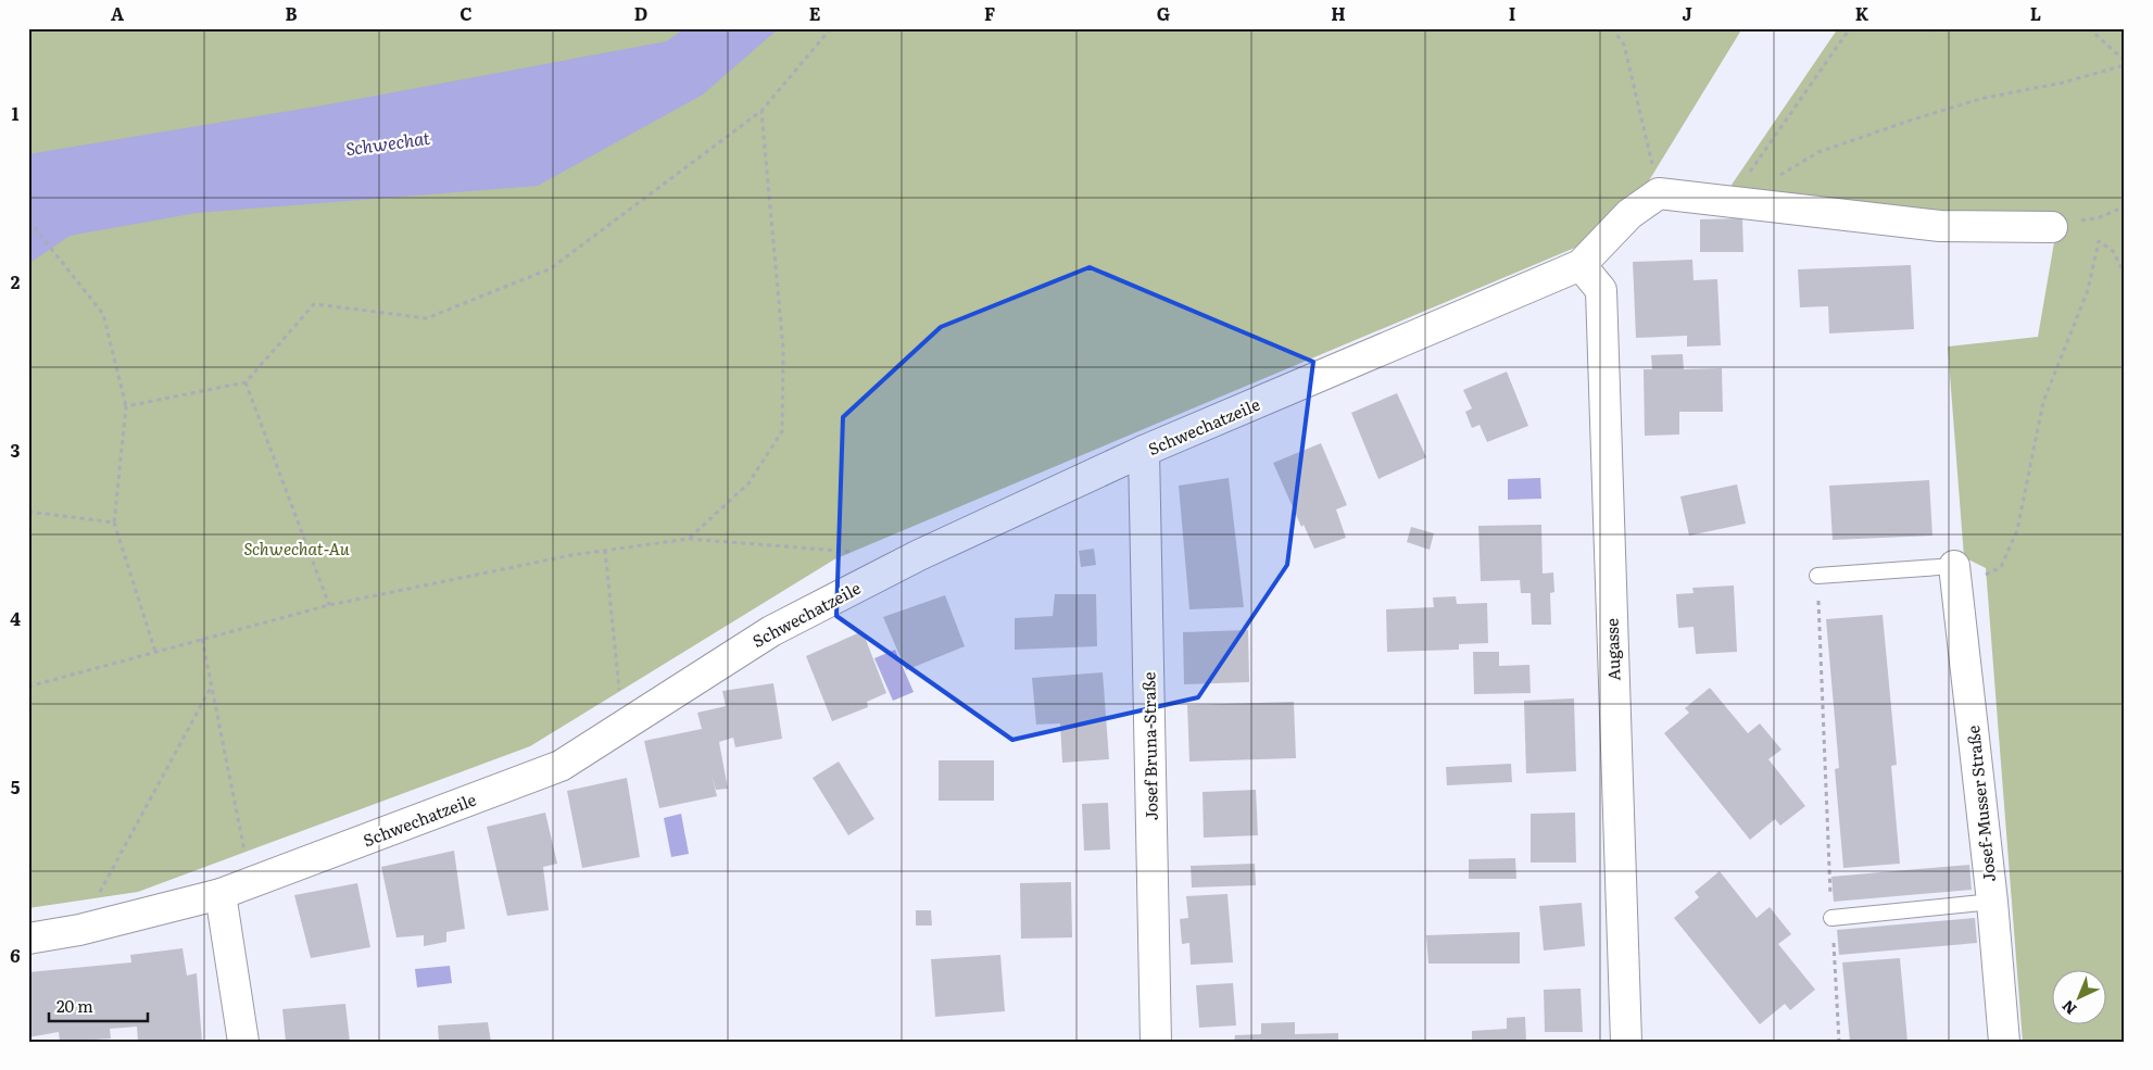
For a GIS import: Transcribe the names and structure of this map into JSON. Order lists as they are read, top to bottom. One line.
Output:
{"streets":{"street":["Schwechatzeile","Augasse","Josef Bruna-Straße","Josef-Musser Straße"]},"crossings":[["Schwechatzeile","Augasse"],["Schwechatzeile","Josef Bruna-Straße"]],"water":["Schwechat"],"parks":["Schwechat-Au"],"scale_bar":"20 m","north":"bottom left","grid":{"columns":["A","B","C","D","E","F","G","H","I","J","K","L"],"rows":["1","2","3","4","5","6"]}}
